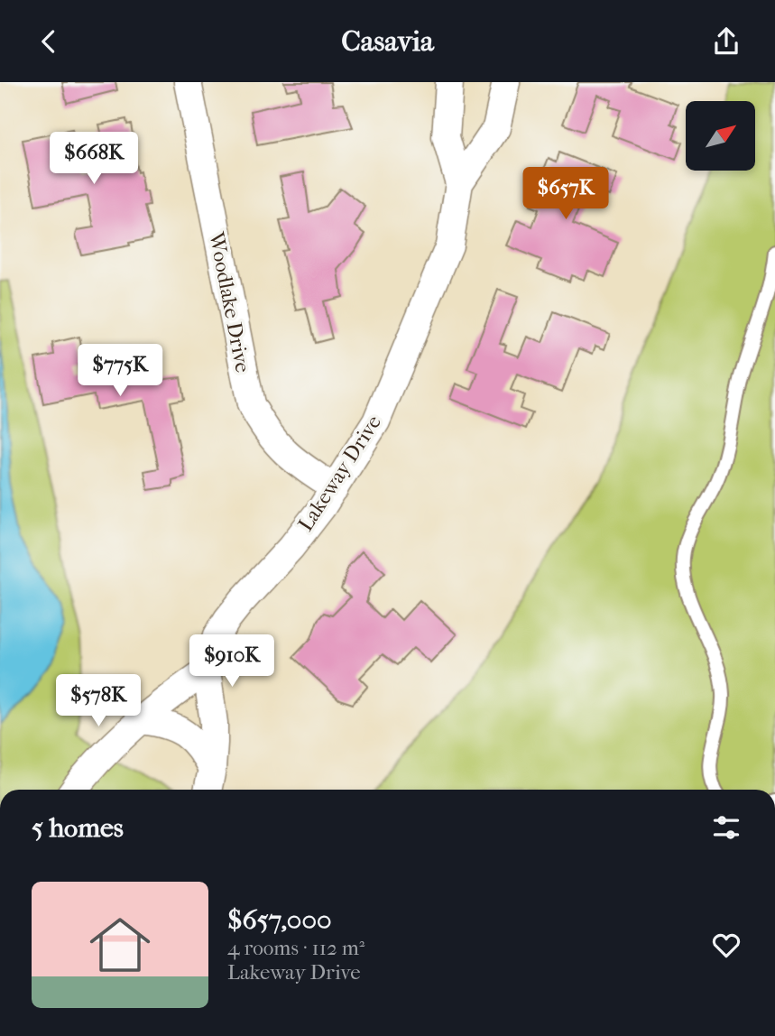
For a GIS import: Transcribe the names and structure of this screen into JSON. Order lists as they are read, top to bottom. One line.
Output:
{"streets":{"street":["Woodlake Drive","Lakeway Drive"]},"crossings":[["Woodlake Drive","Lakeway Drive"]],"north":"top right","page":{"header":"Casavia","price":["$668K","$657K","$775K","$910K","$578K"],"heading":"5 homes","list":[{"name":"$657,000","note":"4 rooms · 112 m² · Lakeway Drive"}]}}
